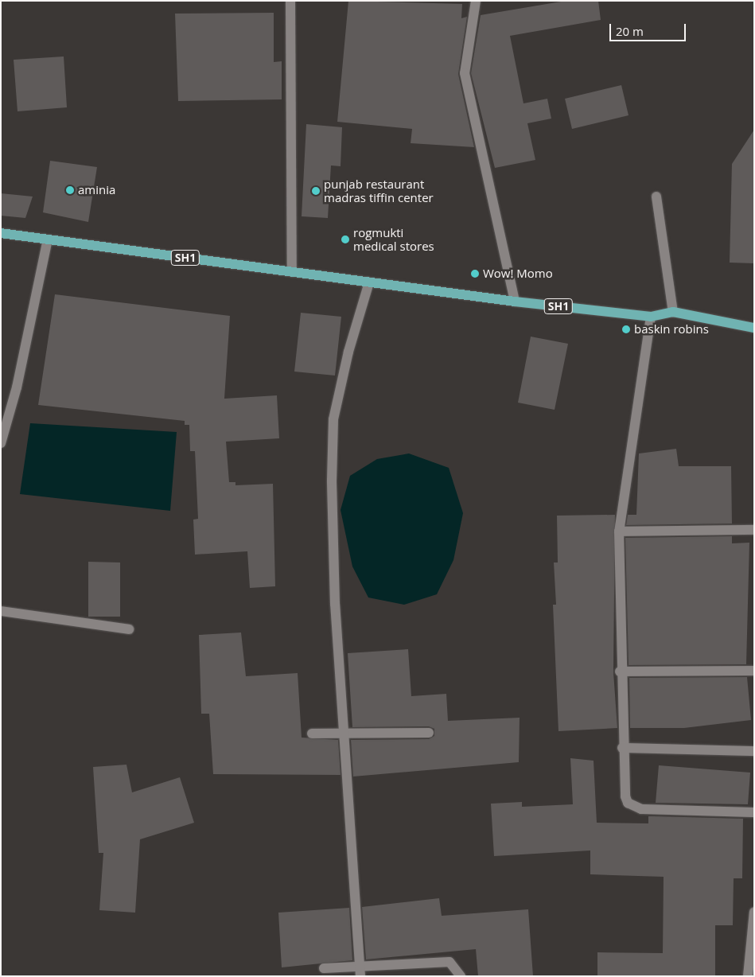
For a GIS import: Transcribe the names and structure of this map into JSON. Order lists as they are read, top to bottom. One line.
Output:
{"streets":{"main road":["SH1"]},"places":["aminia","punjab restaurant madras tiffin center","rogmukti medical stores","Wow! Momo","baskin robins"],"scale_bar":"20 m"}
